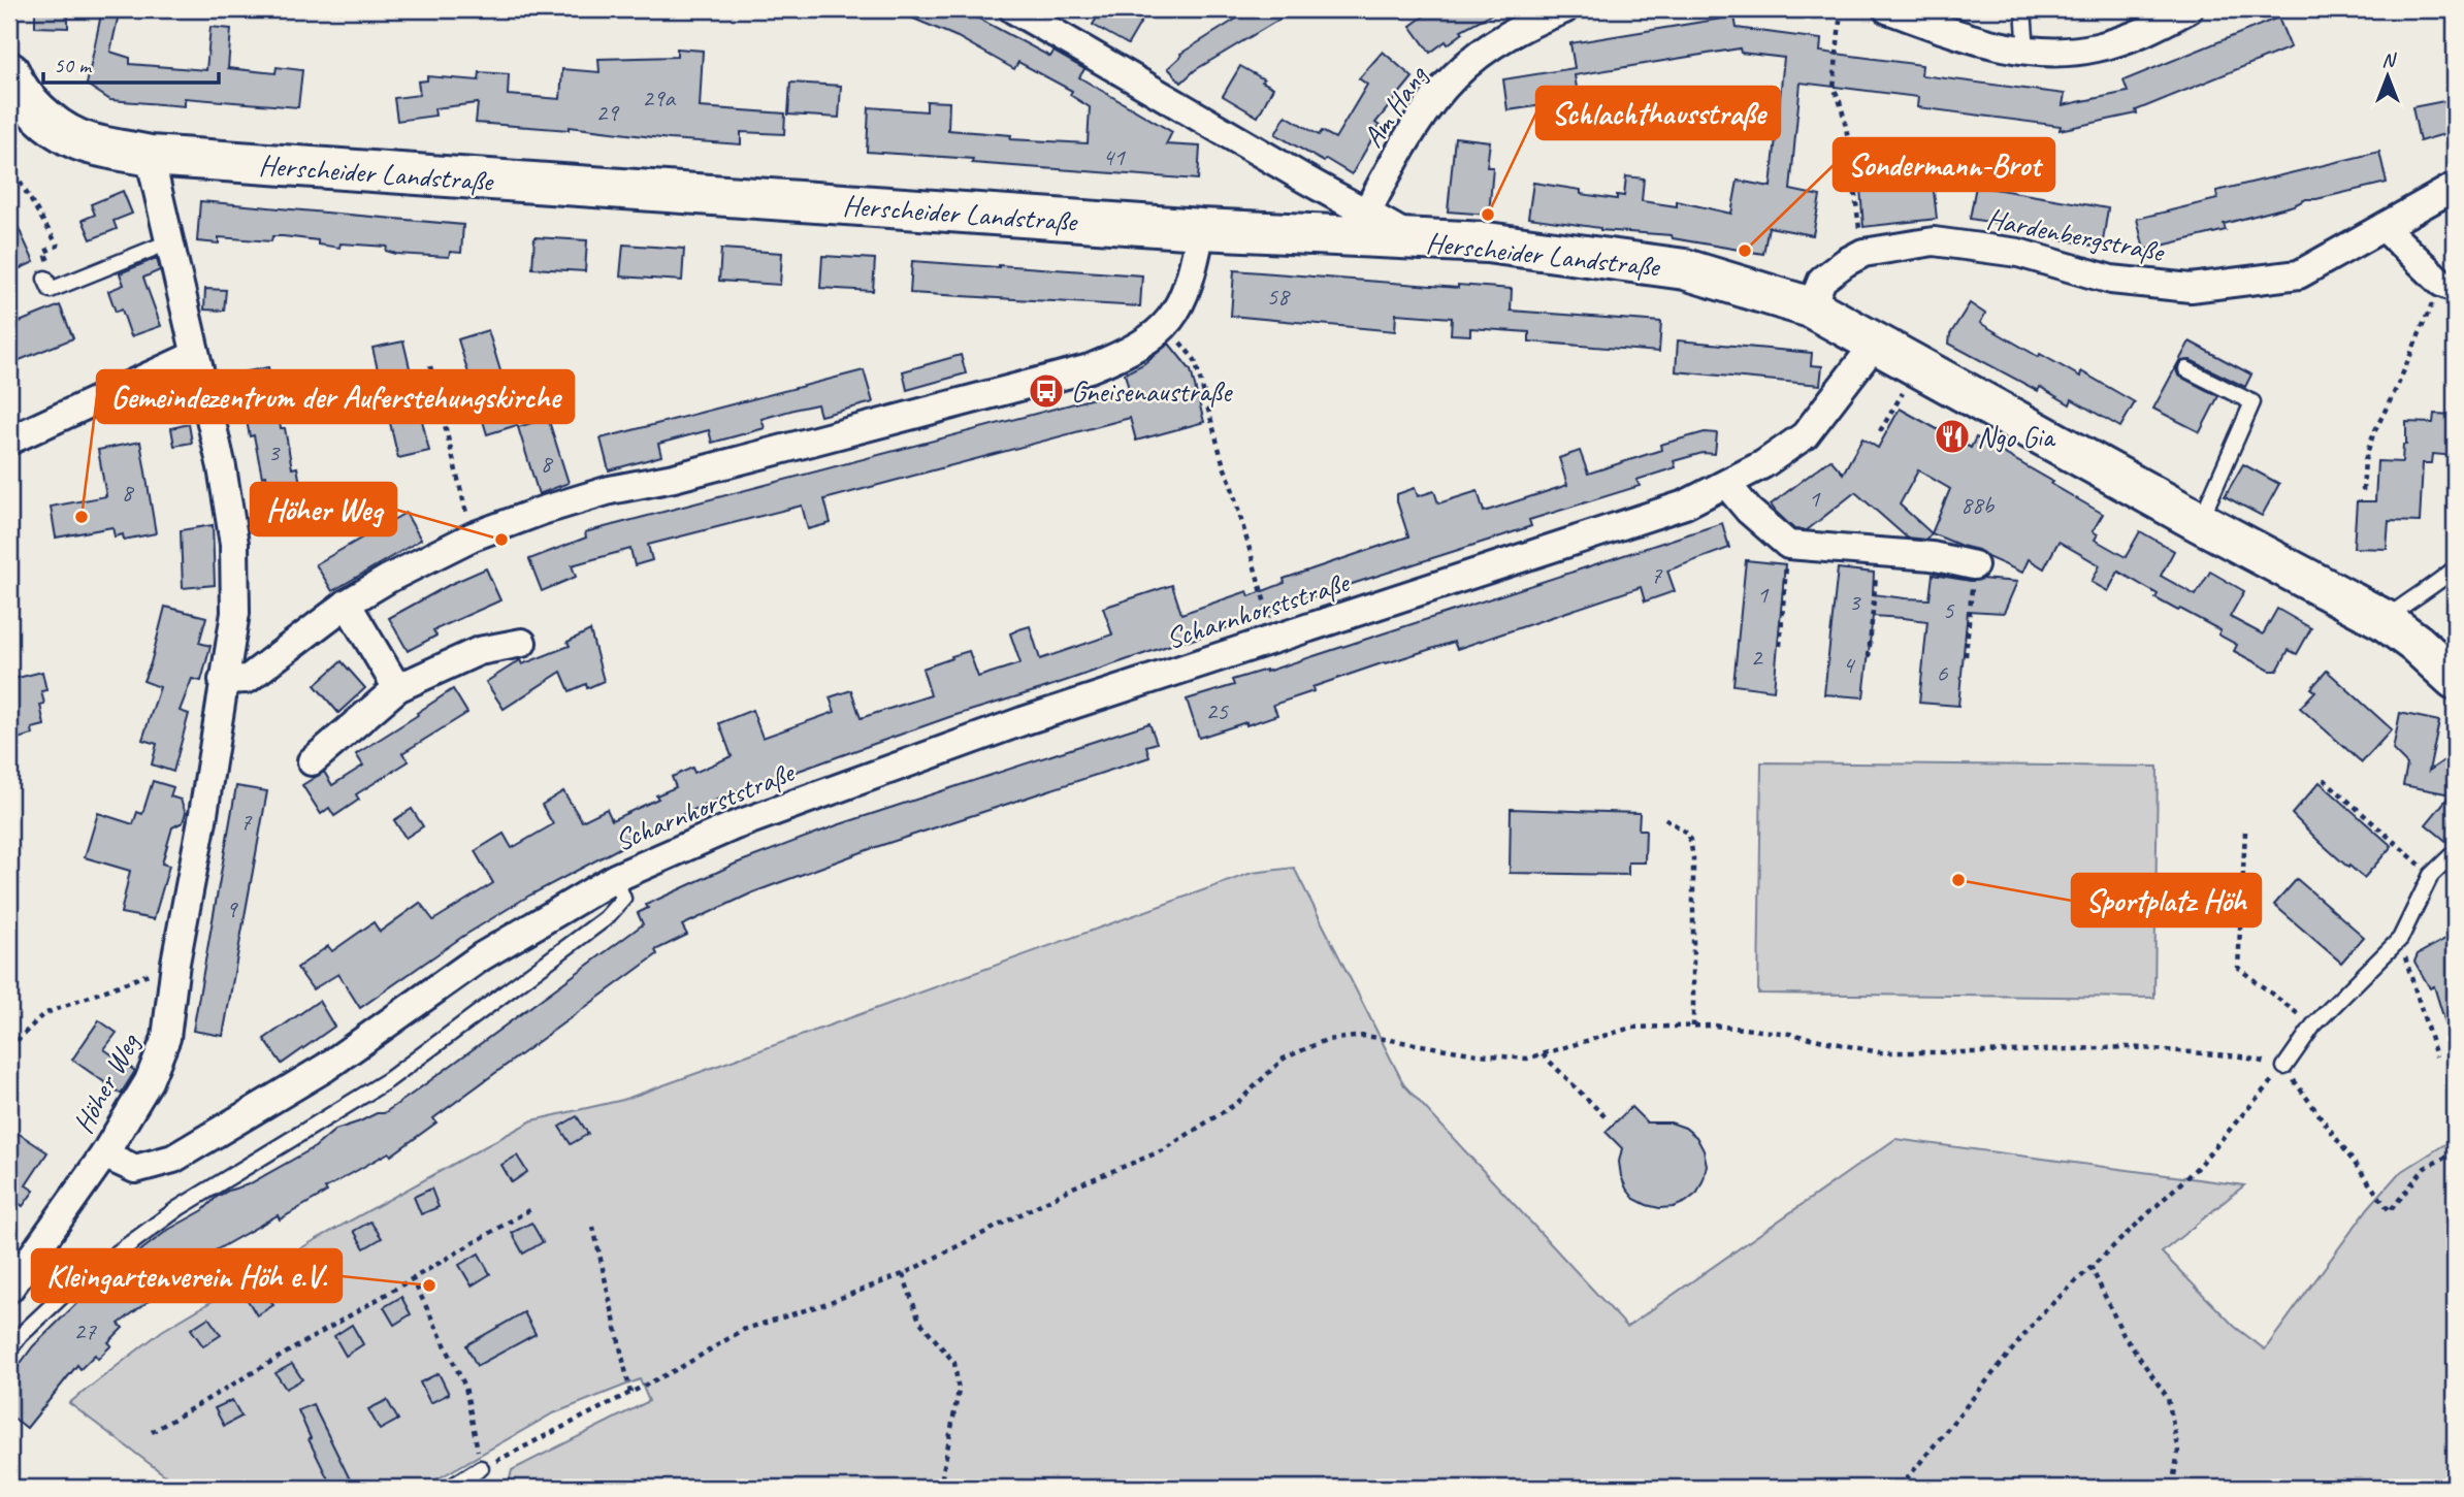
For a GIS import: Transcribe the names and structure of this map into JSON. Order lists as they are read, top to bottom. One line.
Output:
{"streets":{"main road":["Herscheider Landstraße"],"street":["Am Hang","Hardenbergstraße","Scharnhorststraße","Höher Weg"]},"crossings":[["Herscheider Landstraße","Hardenbergstraße"],["Herscheider Landstraße","Scharnhorststraße"],["Herscheider Landstraße","Höher Weg"],["Scharnhorststraße","Höher Weg"]],"places":{"other":["Schlachthausstraße","Sondermann-Brot","Gemeindezentrum der Auferstehungskirche","Höher Weg","Sportplatz Höh","Kleingartenverein Höh e.V."],"bus stop":["Gneisenaustraße"],"restaurant":["Ngo Gia"]},"house_numbers":["29a","29","41","58","3","8","8","1","88b","7","1","3","5","2","4","6","25","7","9","27"],"scale_bar":"50 m","north":"top"}
